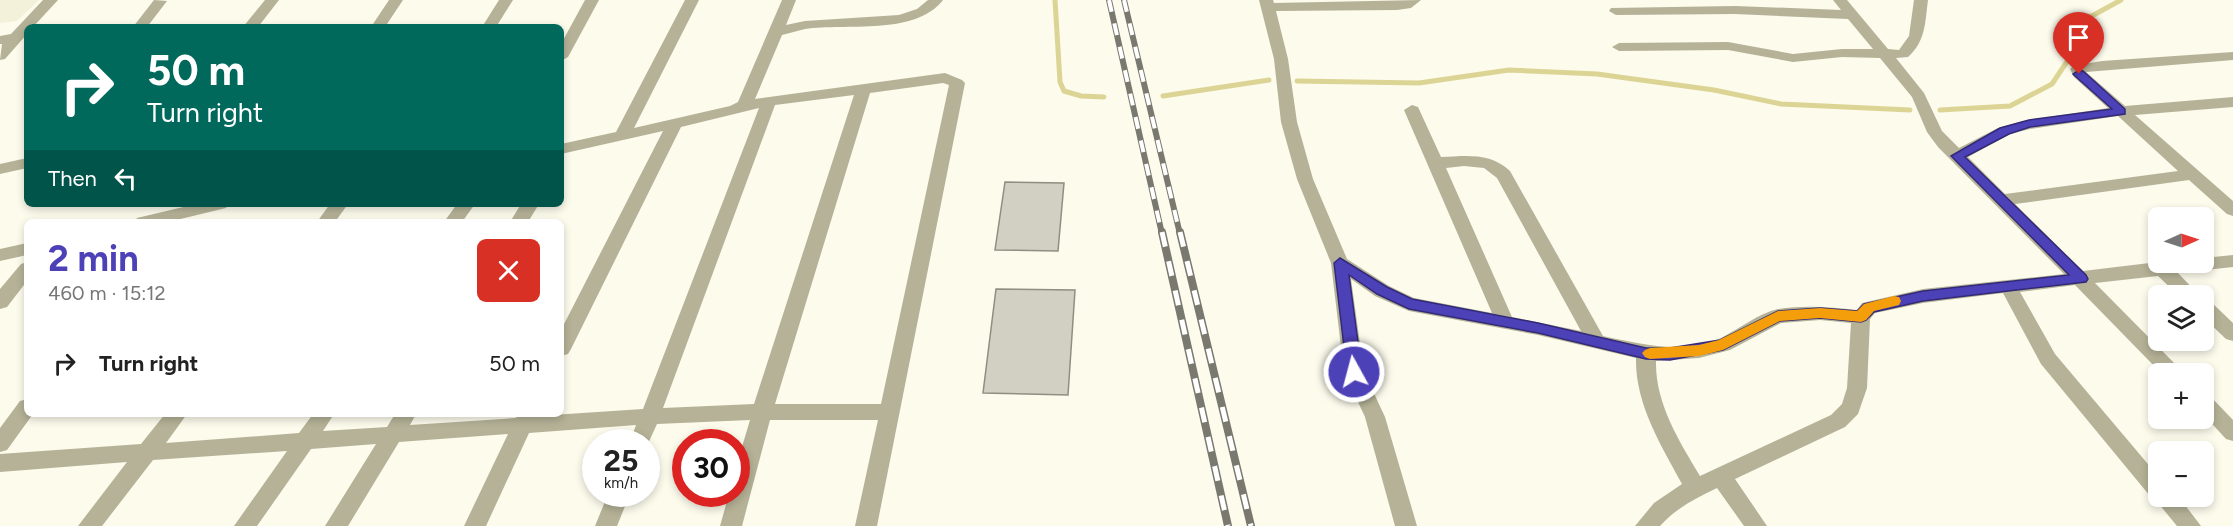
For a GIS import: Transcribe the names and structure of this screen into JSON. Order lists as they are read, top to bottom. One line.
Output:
{"north":"right","page":{"turn":["50 m","Turn right"],"then":"Then","map_buttons":["+","−"],"heading":["2 min","460 m · 15:12"],"list":[{"name":"Turn right","value":"50 m"}],"speed":"25 km/h","limit":"30"}}
